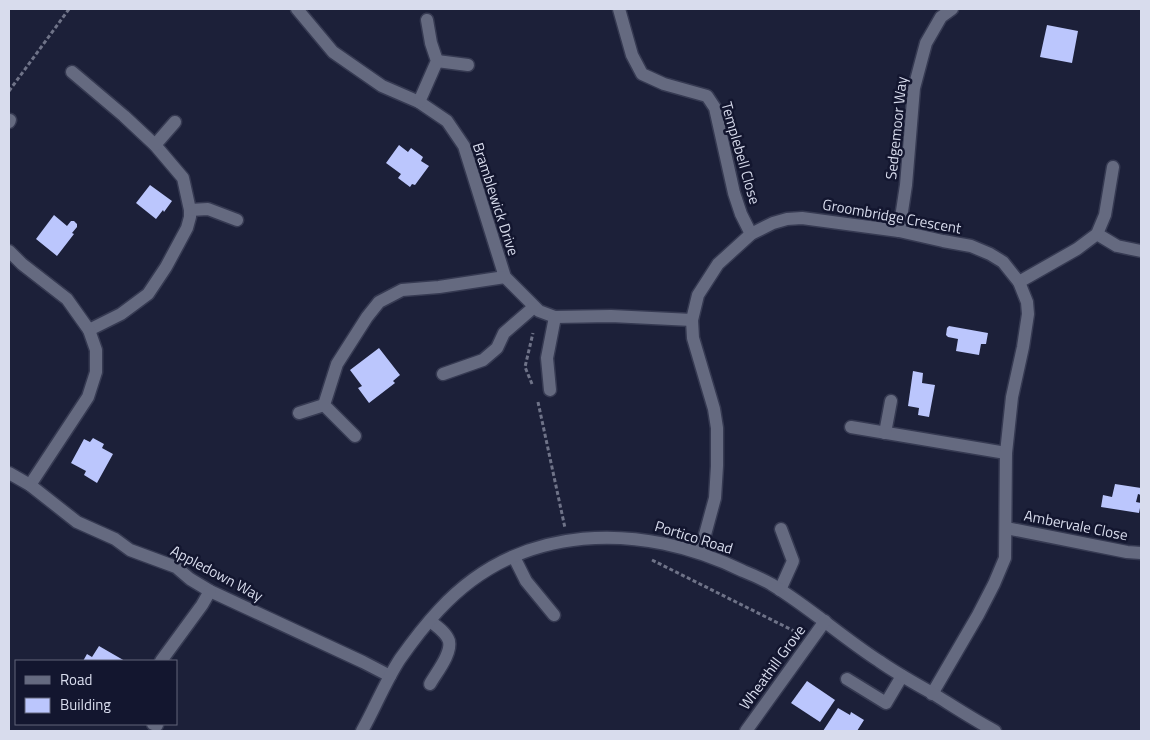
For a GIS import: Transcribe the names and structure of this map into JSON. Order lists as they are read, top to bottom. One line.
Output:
{"streets":{"street":["Sedgemoor Way","Templebell Close","Bramblewick Drive","Groombridge Crescent","Ambervale Close","Portico Road","Appledown Way","Wheathill Grove"]},"crossings":[["Sedgemoor Way","Groombridge Crescent"],["Templebell Close","Groombridge Crescent"],["Bramblewick Drive","Groombridge Crescent"],["Groombridge Crescent","Ambervale Close"],["Groombridge Crescent","Portico Road"],["Portico Road","Appledown Way"],["Portico Road","Wheathill Grove"]],"legend":["Road","Building"]}
